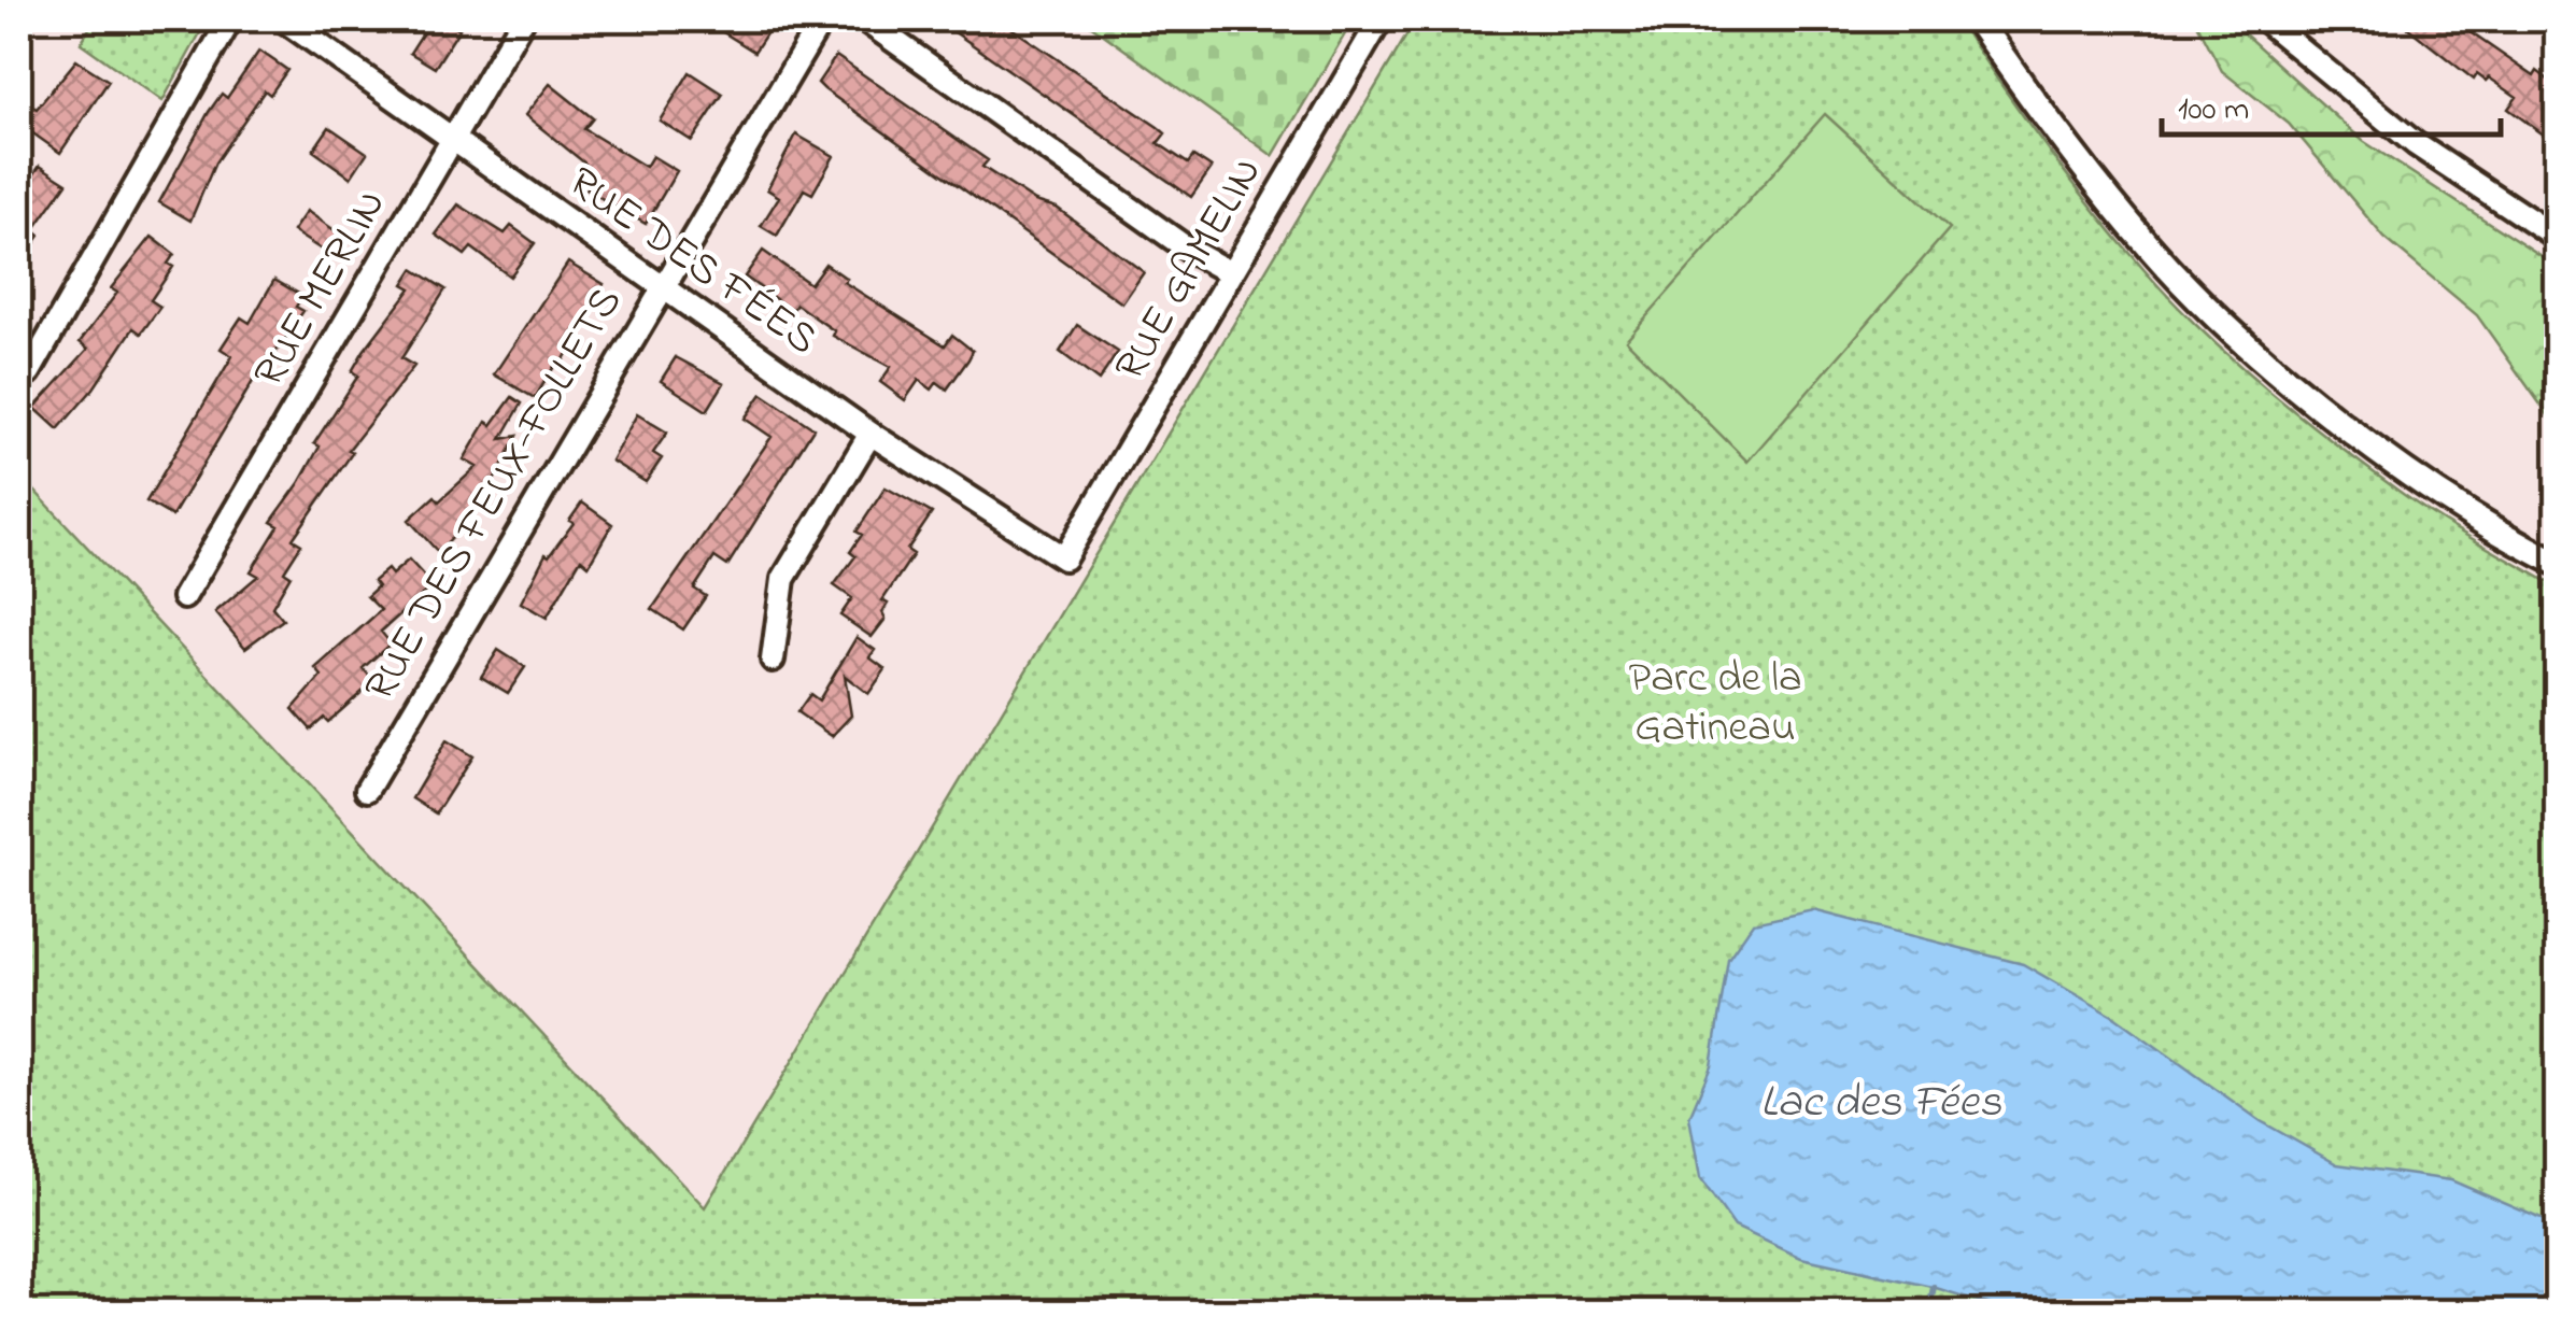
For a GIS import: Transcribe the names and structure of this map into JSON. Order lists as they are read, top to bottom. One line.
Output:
{"streets":{"street":["RUE DES FÉES","RUE GAMELIN","RUE MERLIN","RUE DES FEUX-FOLLETS"]},"crossings":[["RUE DES FÉES","RUE GAMELIN"],["RUE DES FÉES","RUE MERLIN"],["RUE DES FÉES","RUE DES FEUX-FOLLETS"]],"water":["Lac des Fées"],"parks":["Parc de la Gatineau"],"scale_bar":"100 m"}
